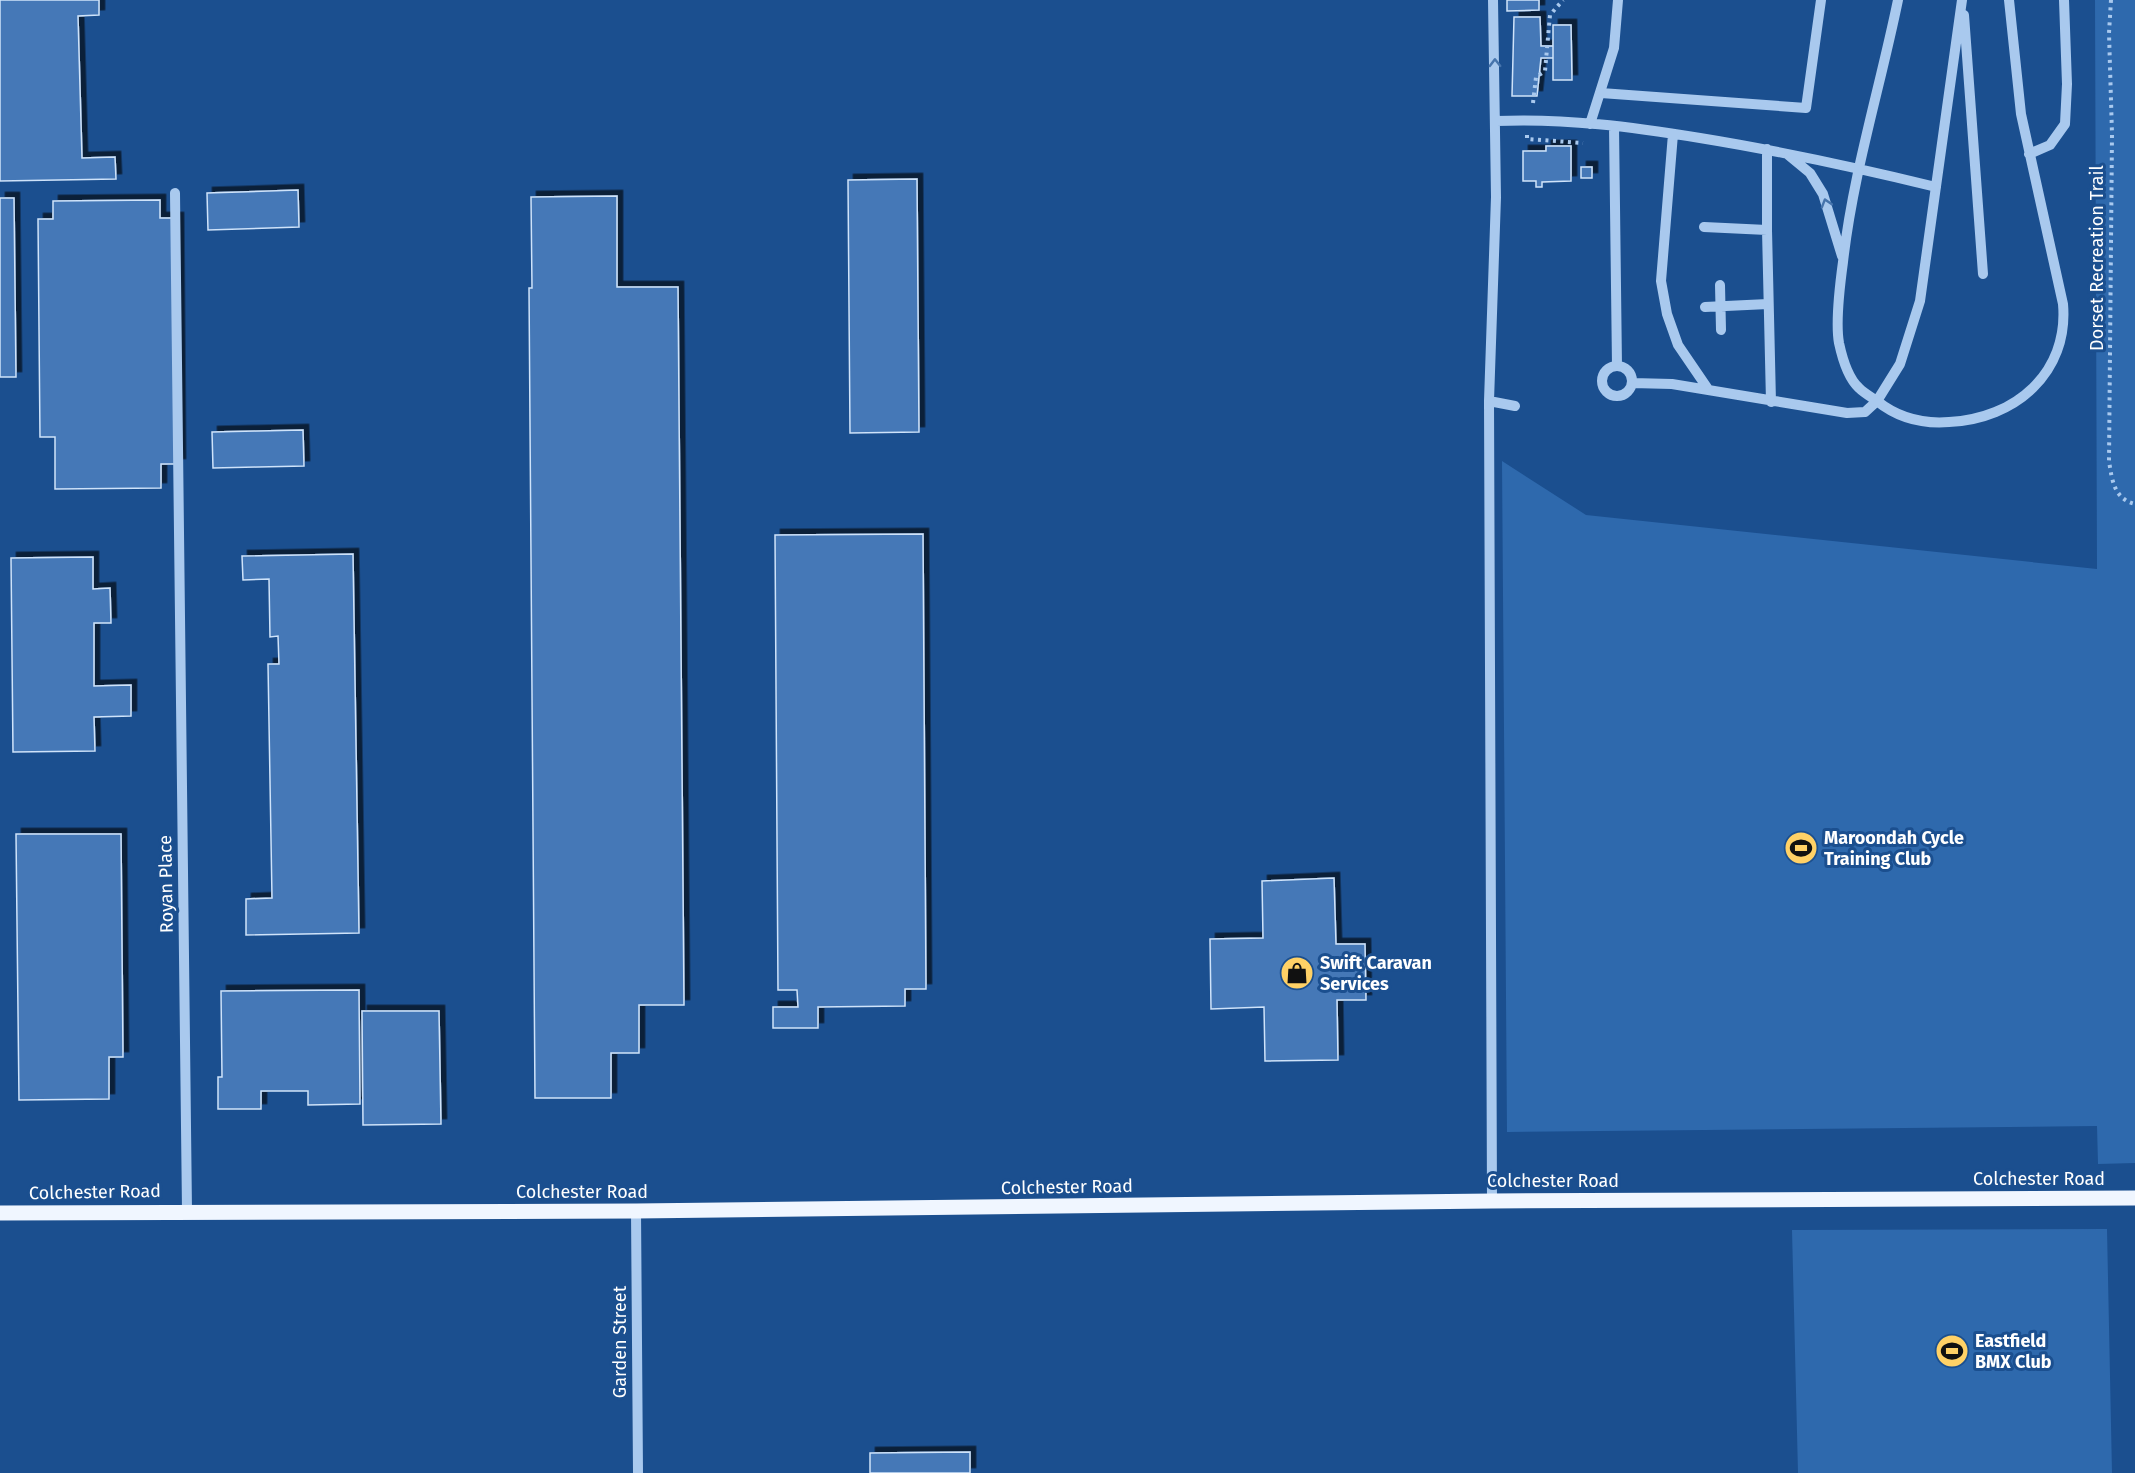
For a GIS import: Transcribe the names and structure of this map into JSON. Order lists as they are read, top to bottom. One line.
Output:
{"streets":{"main road":["Colchester Road"],"street":["Royan Place","Garden Street"],"path":["Dorset Recreation Trail"]},"crossings":[["Royan Place","Colchester Road"],["Colchester Road","Garden Street"]],"places":{"sports":["Maroondah Cycle Training Club","Eastfield BMX Club"],"shop":["Swift Caravan Services"]}}
